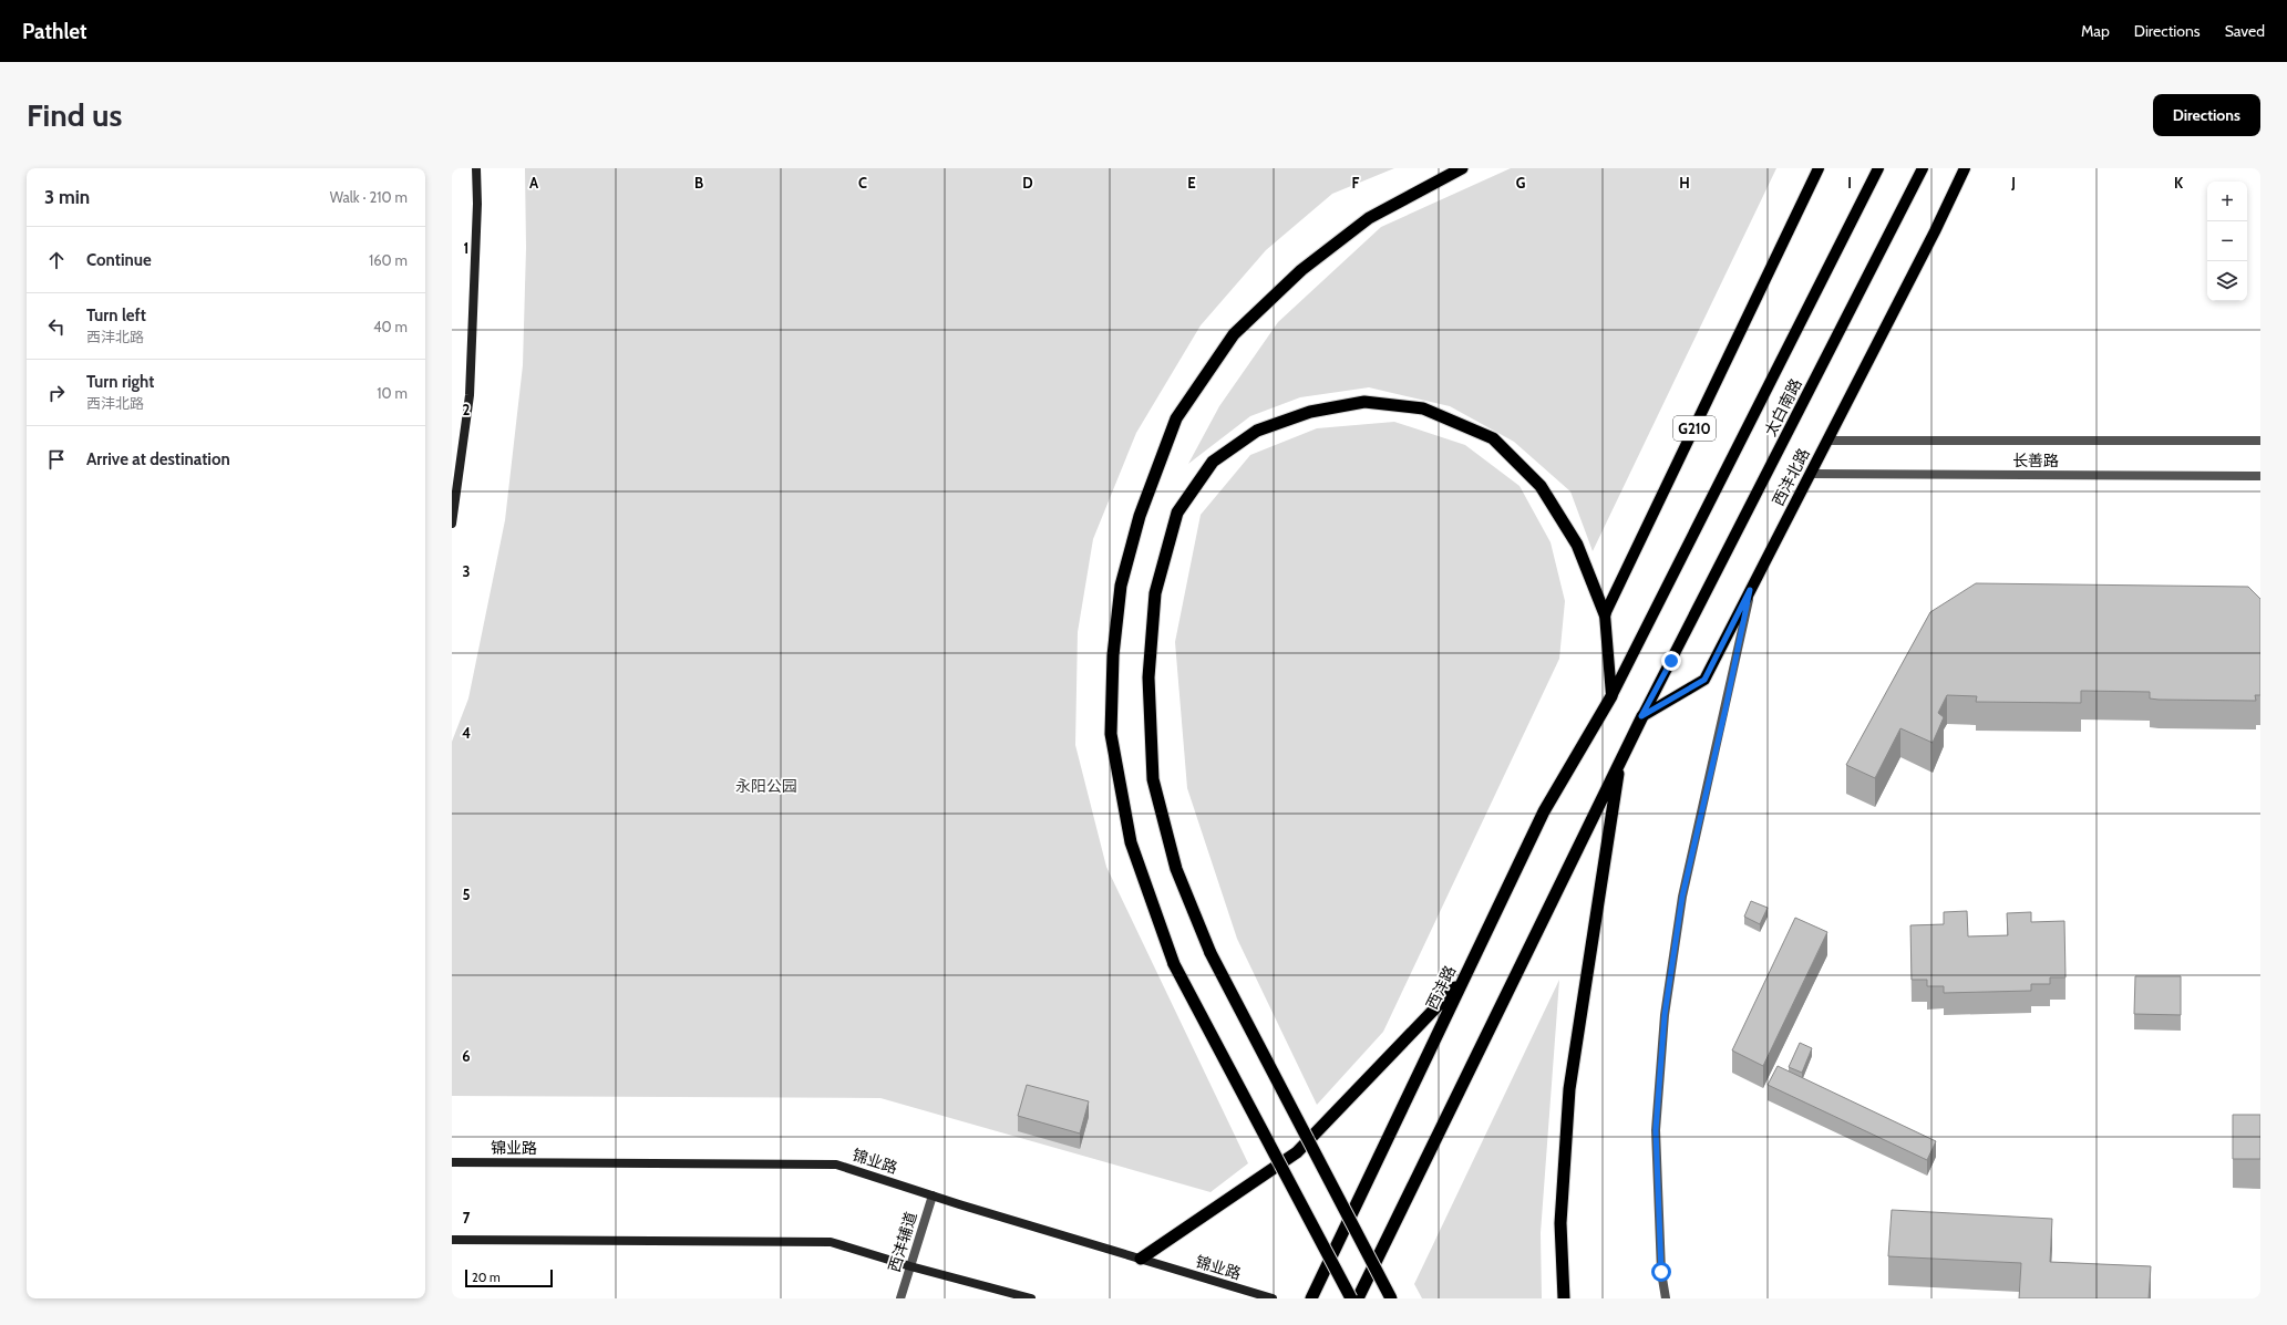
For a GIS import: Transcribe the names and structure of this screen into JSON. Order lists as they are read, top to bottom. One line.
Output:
{"streets":{"highway":["西沣路"],"main road":["太白南路","G210","西沣北路","锦业路"],"street":["长善路","西沣辅道"]},"crossings":[["太白南路","西沣北路"],["太白南路","西沣路"],["长善路","西沣北路"],["锦业路","西沣辅道"]],"parks":["永阳公园"],"scale_bar":"20 m","page":{"header":"Pathlet","nav":["Map","Directions","Saved"],"buttons":"Directions","title":"Find us","heading":["3 min","Walk · 210 m"],"map_buttons":["+","−"],"list":[["Continue","160 m"],["Turn left","西沣北路","40 m"],["Turn right","西沣北路","10 m"],"Arrive at destination"],"scale":"20 m"},"grid":{"columns":["A","B","C","D","E","F","G","H","I","J","K"],"rows":["1","2","3","4","5","6","7"]}}
